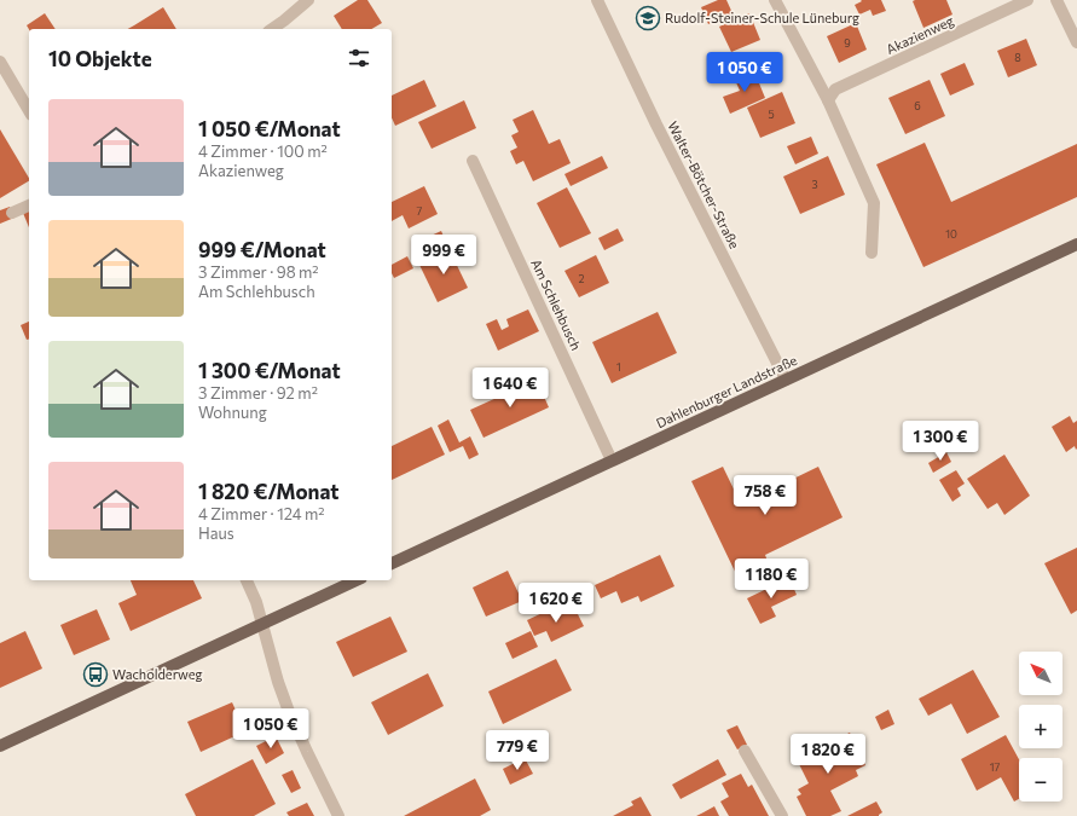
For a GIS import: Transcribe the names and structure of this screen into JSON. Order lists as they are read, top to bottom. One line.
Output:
{"streets":{"main road":["Dahlenburger Landstraße"],"street":["Akazienweg","Walter-Bötcher-Straße","Am Schlehbusch"]},"crossings":[["Walter-Bötcher-Straße","Dahlenburger Landstraße"],["Am Schlehbusch","Dahlenburger Landstraße"]],"places":{"school or university":["Rudolf-Steiner-Schule Lüneburg"],"bus stop":["Wacholderweg"]},"house_numbers":["9","8","6","5","3","7","10","2","1","17"],"north":"top left","page":{"heading":"10 Objekte","price":["1 050 €","999 €","1 640 €","1 300 €","758 €","1 180 €","1 620 €","1 050 €","779 €","1 820 €"],"list":[{"name":"1 050 €/Monat","note":"4 Zimmer · 100 m² · Akazienweg"},{"name":"999 €/Monat","note":"3 Zimmer · 98 m² · Am Schlehbusch"},{"name":"1 300 €/Monat","note":"3 Zimmer · 92 m² · Wohnung"},{"name":"1 820 €/Monat","note":"4 Zimmer · 124 m² · Haus"}],"map_buttons":["+","−"]}}
